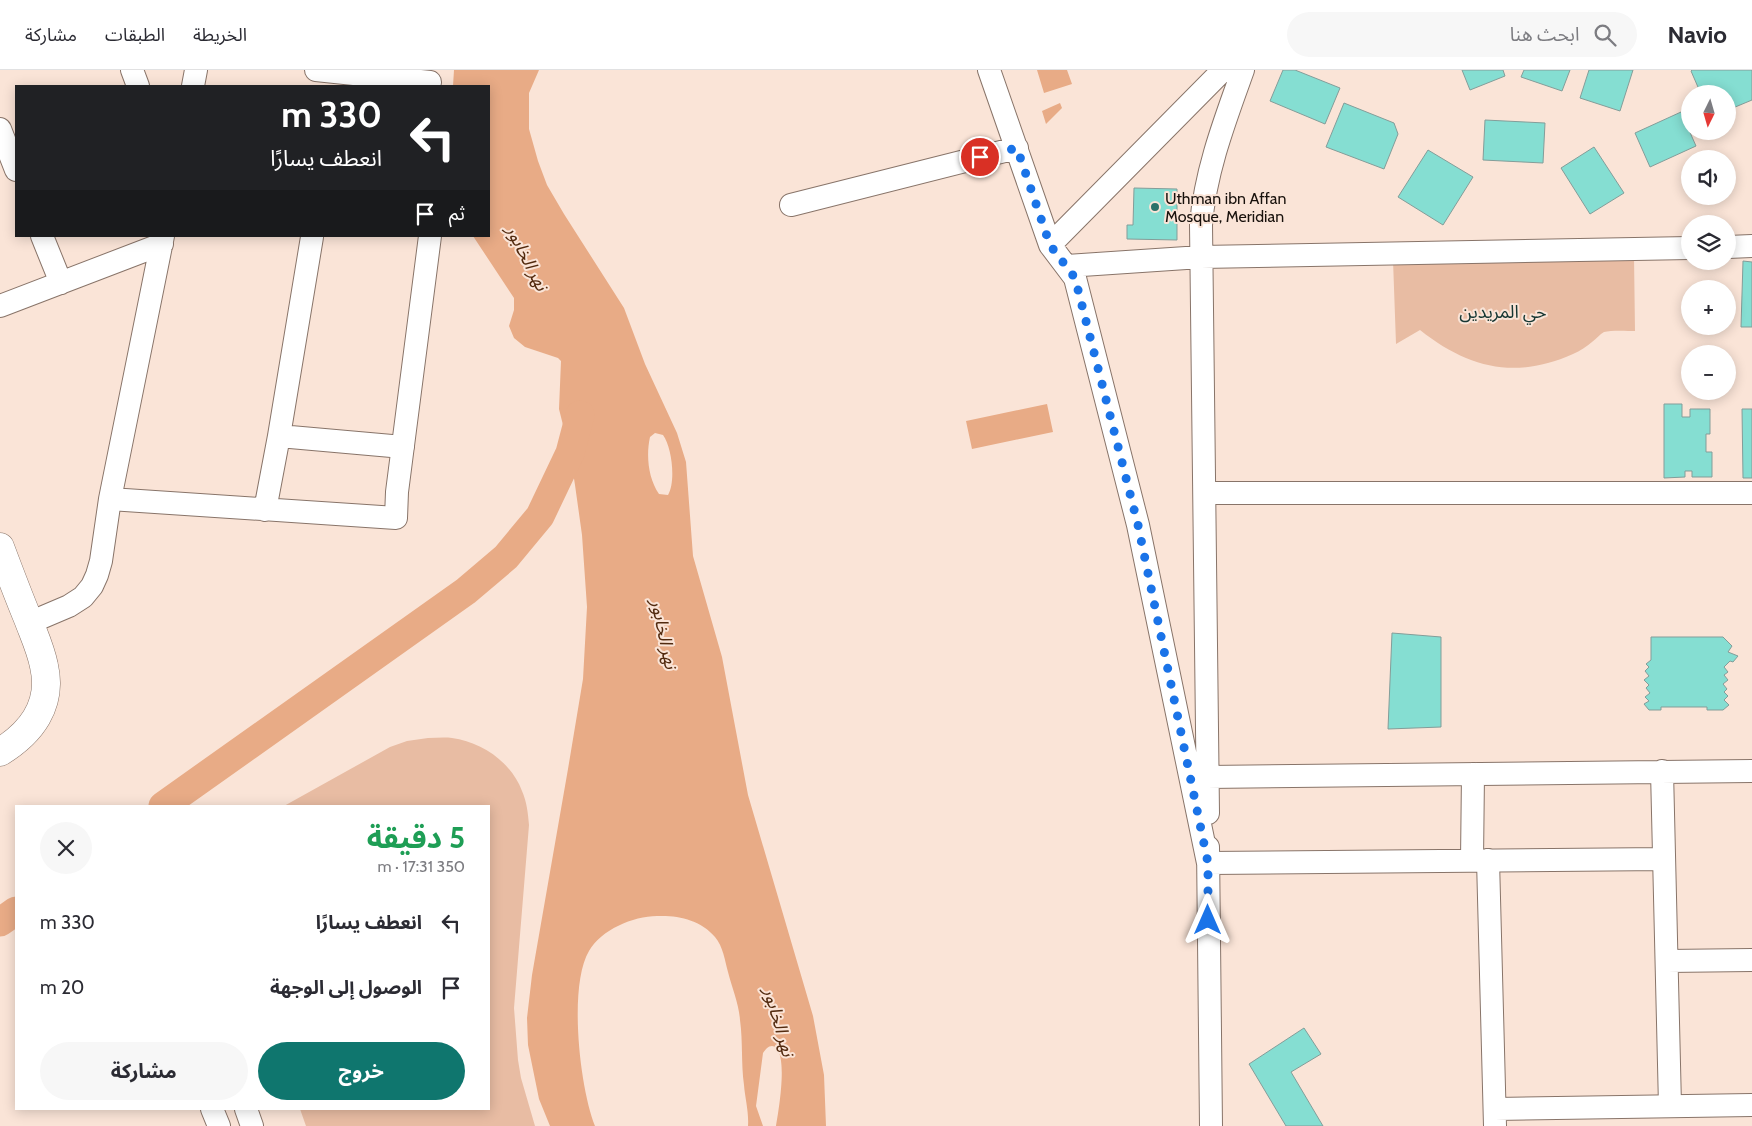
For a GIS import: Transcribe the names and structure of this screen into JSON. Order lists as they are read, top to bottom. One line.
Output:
{"districts":["حي المريدين"],"water":["نهر الخابور"],"places":["Uthman ibn Affan Mosque, Meridian"],"north":"bottom","page":{"header":"Navio","search":"ابحث هنا","nav":["الخريطة","الطبقات","مشاركة"],"map_buttons":["+","−"],"turn":["330 m","انعطف يسارًا"],"then":"ثم","heading":["5 دقيقة","350 m · 17:31"],"list":[{"name":"انعطف يسارًا","value":"330 m"},{"name":"الوصول إلى الوجهة","value":"20 m"}],"buttons":["خروج","مشاركة"]}}
